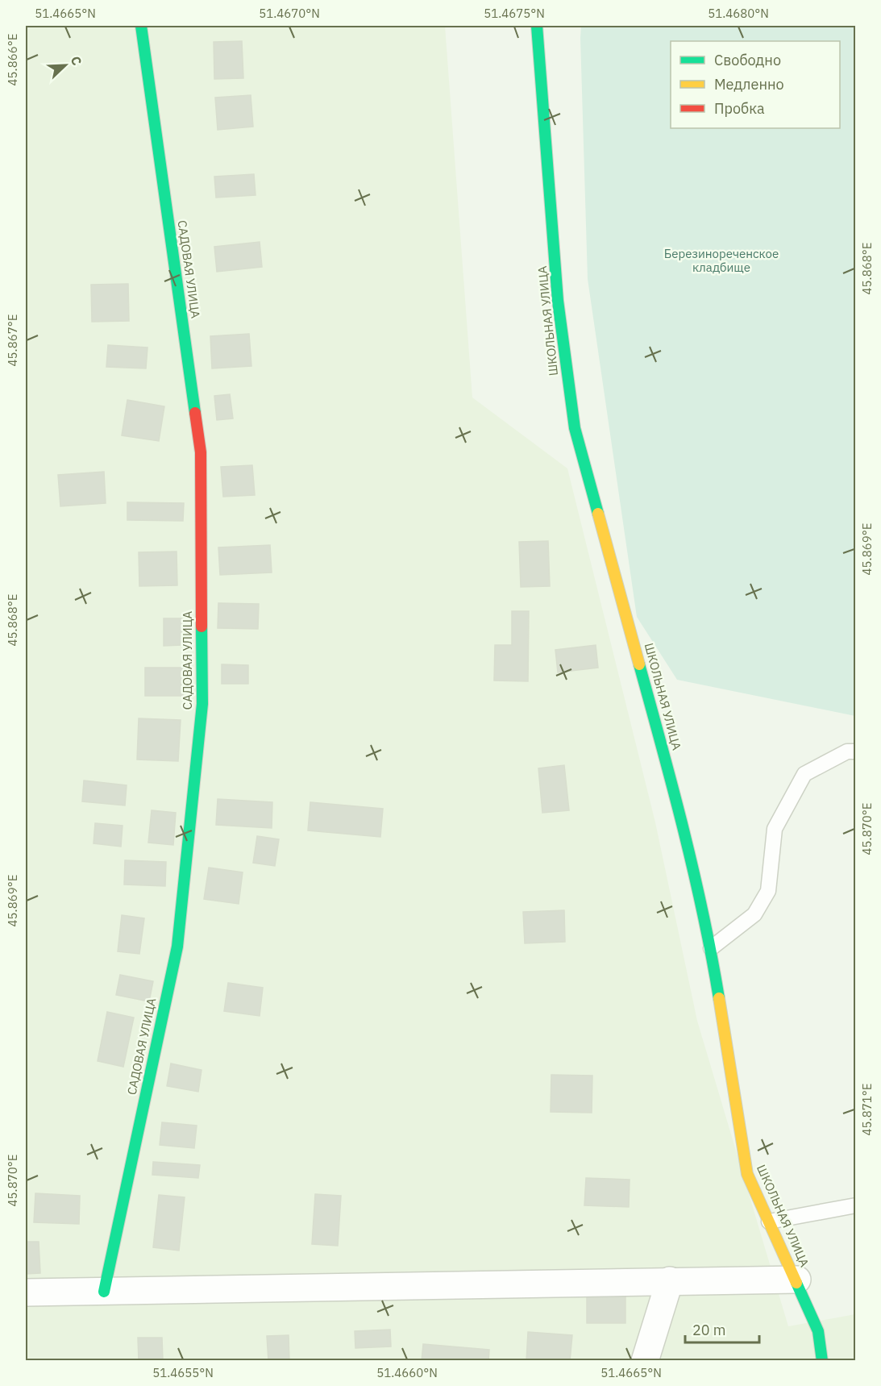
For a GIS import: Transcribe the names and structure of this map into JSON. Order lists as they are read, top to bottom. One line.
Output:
{"streets":{"street":["САДОВАЯ УЛИЦА","ШКОЛЬНАЯ УЛИЦА"]},"parks":["Березинореченское кладбище"],"legend":["Свободно","Медленно","Пробка"],"scale_bar":"20 m","north":"top right","coordinates":["51.4665°N","51.4670°N","51.4675°N","51.4680°N","45.866°E","45.868°E","45.867°E","45.869°E","45.870°E","45.871°E","51.4655°N","51.4660°N"]}
